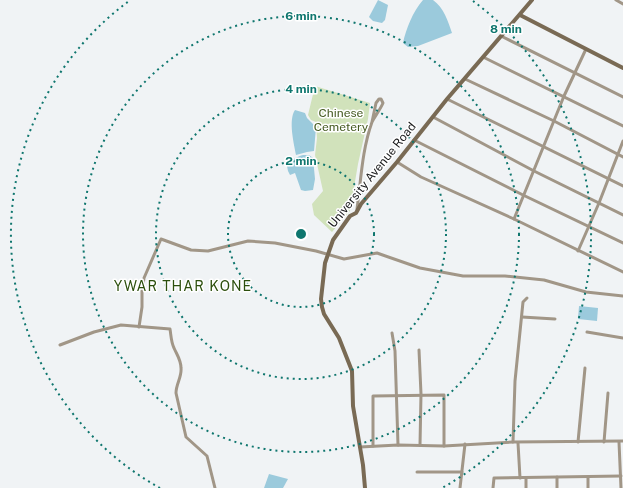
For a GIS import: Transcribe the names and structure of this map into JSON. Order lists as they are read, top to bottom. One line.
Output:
{"streets":{"main road":["University Avenue Road"]},"districts":["YWAR THAR KONE"],"parks":["Chinese Cemetery"],"rings":["6 min","8 min","4 min","2 min"]}
